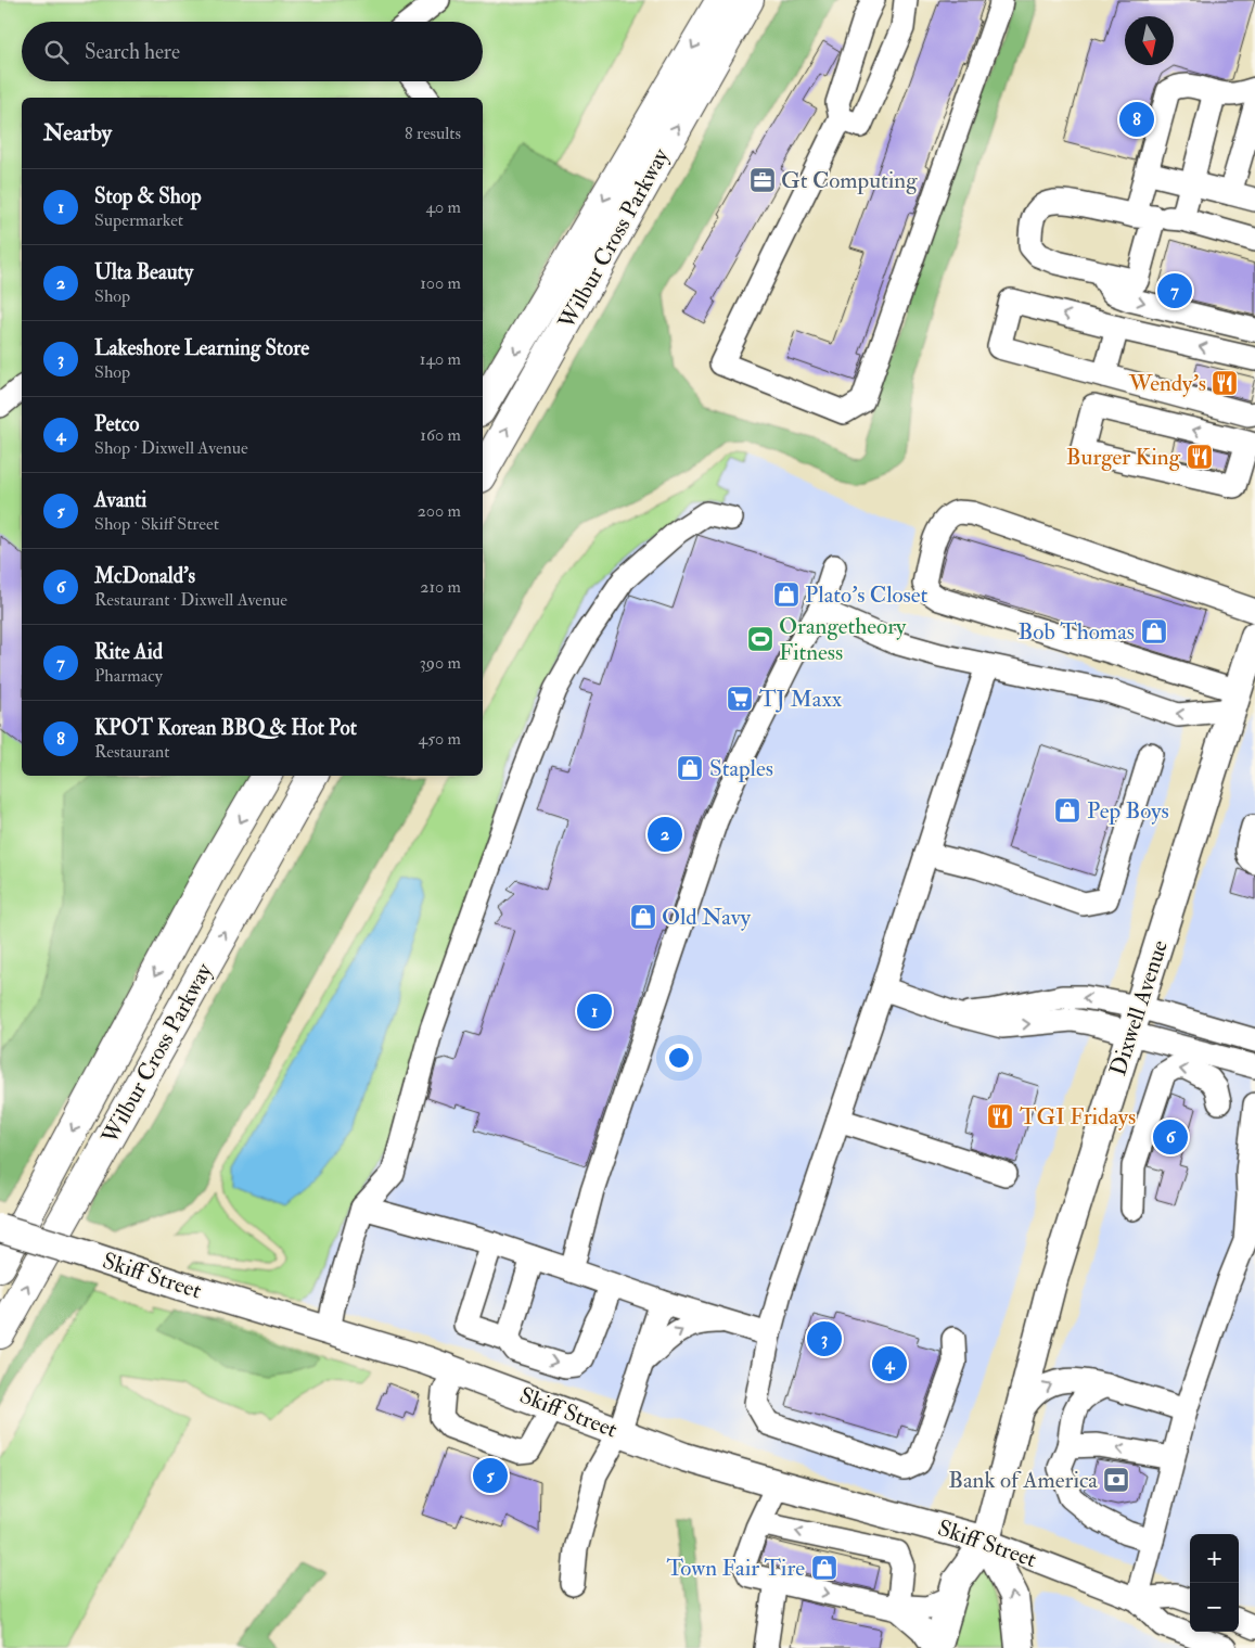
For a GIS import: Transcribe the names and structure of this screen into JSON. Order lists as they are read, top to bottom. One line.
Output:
{"streets":{"highway":["Wilbur Cross Parkway"],"main road":["Dixwell Avenue","Skiff Street"]},"crossings":[["Dixwell Avenue","Skiff Street"]],"places":{"office":["Gt Computing"],"restaurant":["Wendy's","Burger King","TGI Fridays"],"shop":["Plato's Closet","Bob Thomas","Staples","Pep Boys","Old Navy","Town Fair Tire"],"sports":["Orangetheory Fitness"],"supermarket":["TJ Maxx"],"bank":["Bank of America"]},"north":"bottom","page":{"search":"Search here","heading":["Nearby","8 results"],"pins":["8","7","2","1","6","3","4","5"],"list":[{"mark":"1","name":"Stop & Shop","note":"Supermarket","value":"40 m"},{"mark":"2","name":"Ulta Beauty","note":"Shop","value":"100 m"},{"mark":"3","name":"Lakeshore Learning Store","note":"Shop","value":"140 m"},{"mark":"4","name":"Petco","note":"Shop · Dixwell Avenue","value":"160 m"},{"mark":"5","name":"Avanti","note":"Shop · Skiff Street","value":"200 m"},{"mark":"6","name":"McDonald's","note":"Restaurant · Dixwell Avenue","value":"210 m"},{"mark":"7","name":"Rite Aid","note":"Pharmacy","value":"390 m"},{"mark":"8","name":"KPOT Korean BBQ & Hot Pot","note":"Restaurant","value":"450 m"}],"map_buttons":["+","−"]}}
